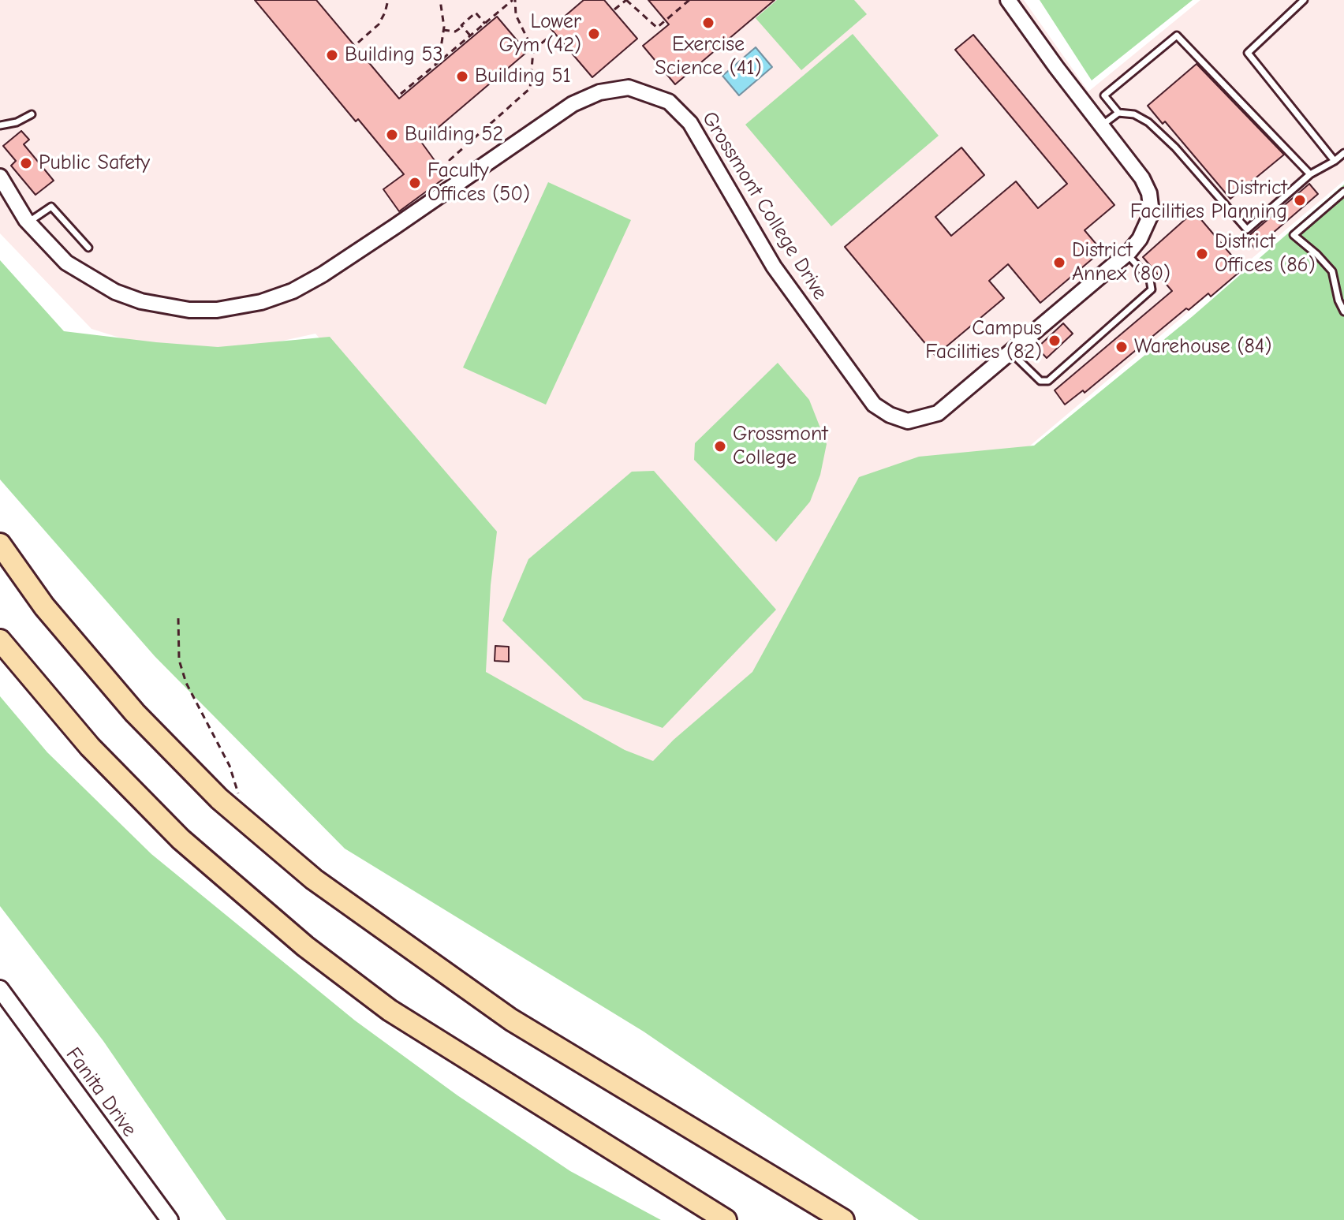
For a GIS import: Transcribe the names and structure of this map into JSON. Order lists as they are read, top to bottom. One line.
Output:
{"streets":{"main road":["Fanita Drive"],"street":["Grossmont College Drive"]},"places":["Exercise Science (41)","Lower Gym (42)","Building 53","Building 51","Building 52","Public Safety","Faculty Offices (50)","District Facilities Planning","District Offices (86)","District Annex (80)","Campus Facilities (82)","Warehouse (84)","Grossmont College"]}
